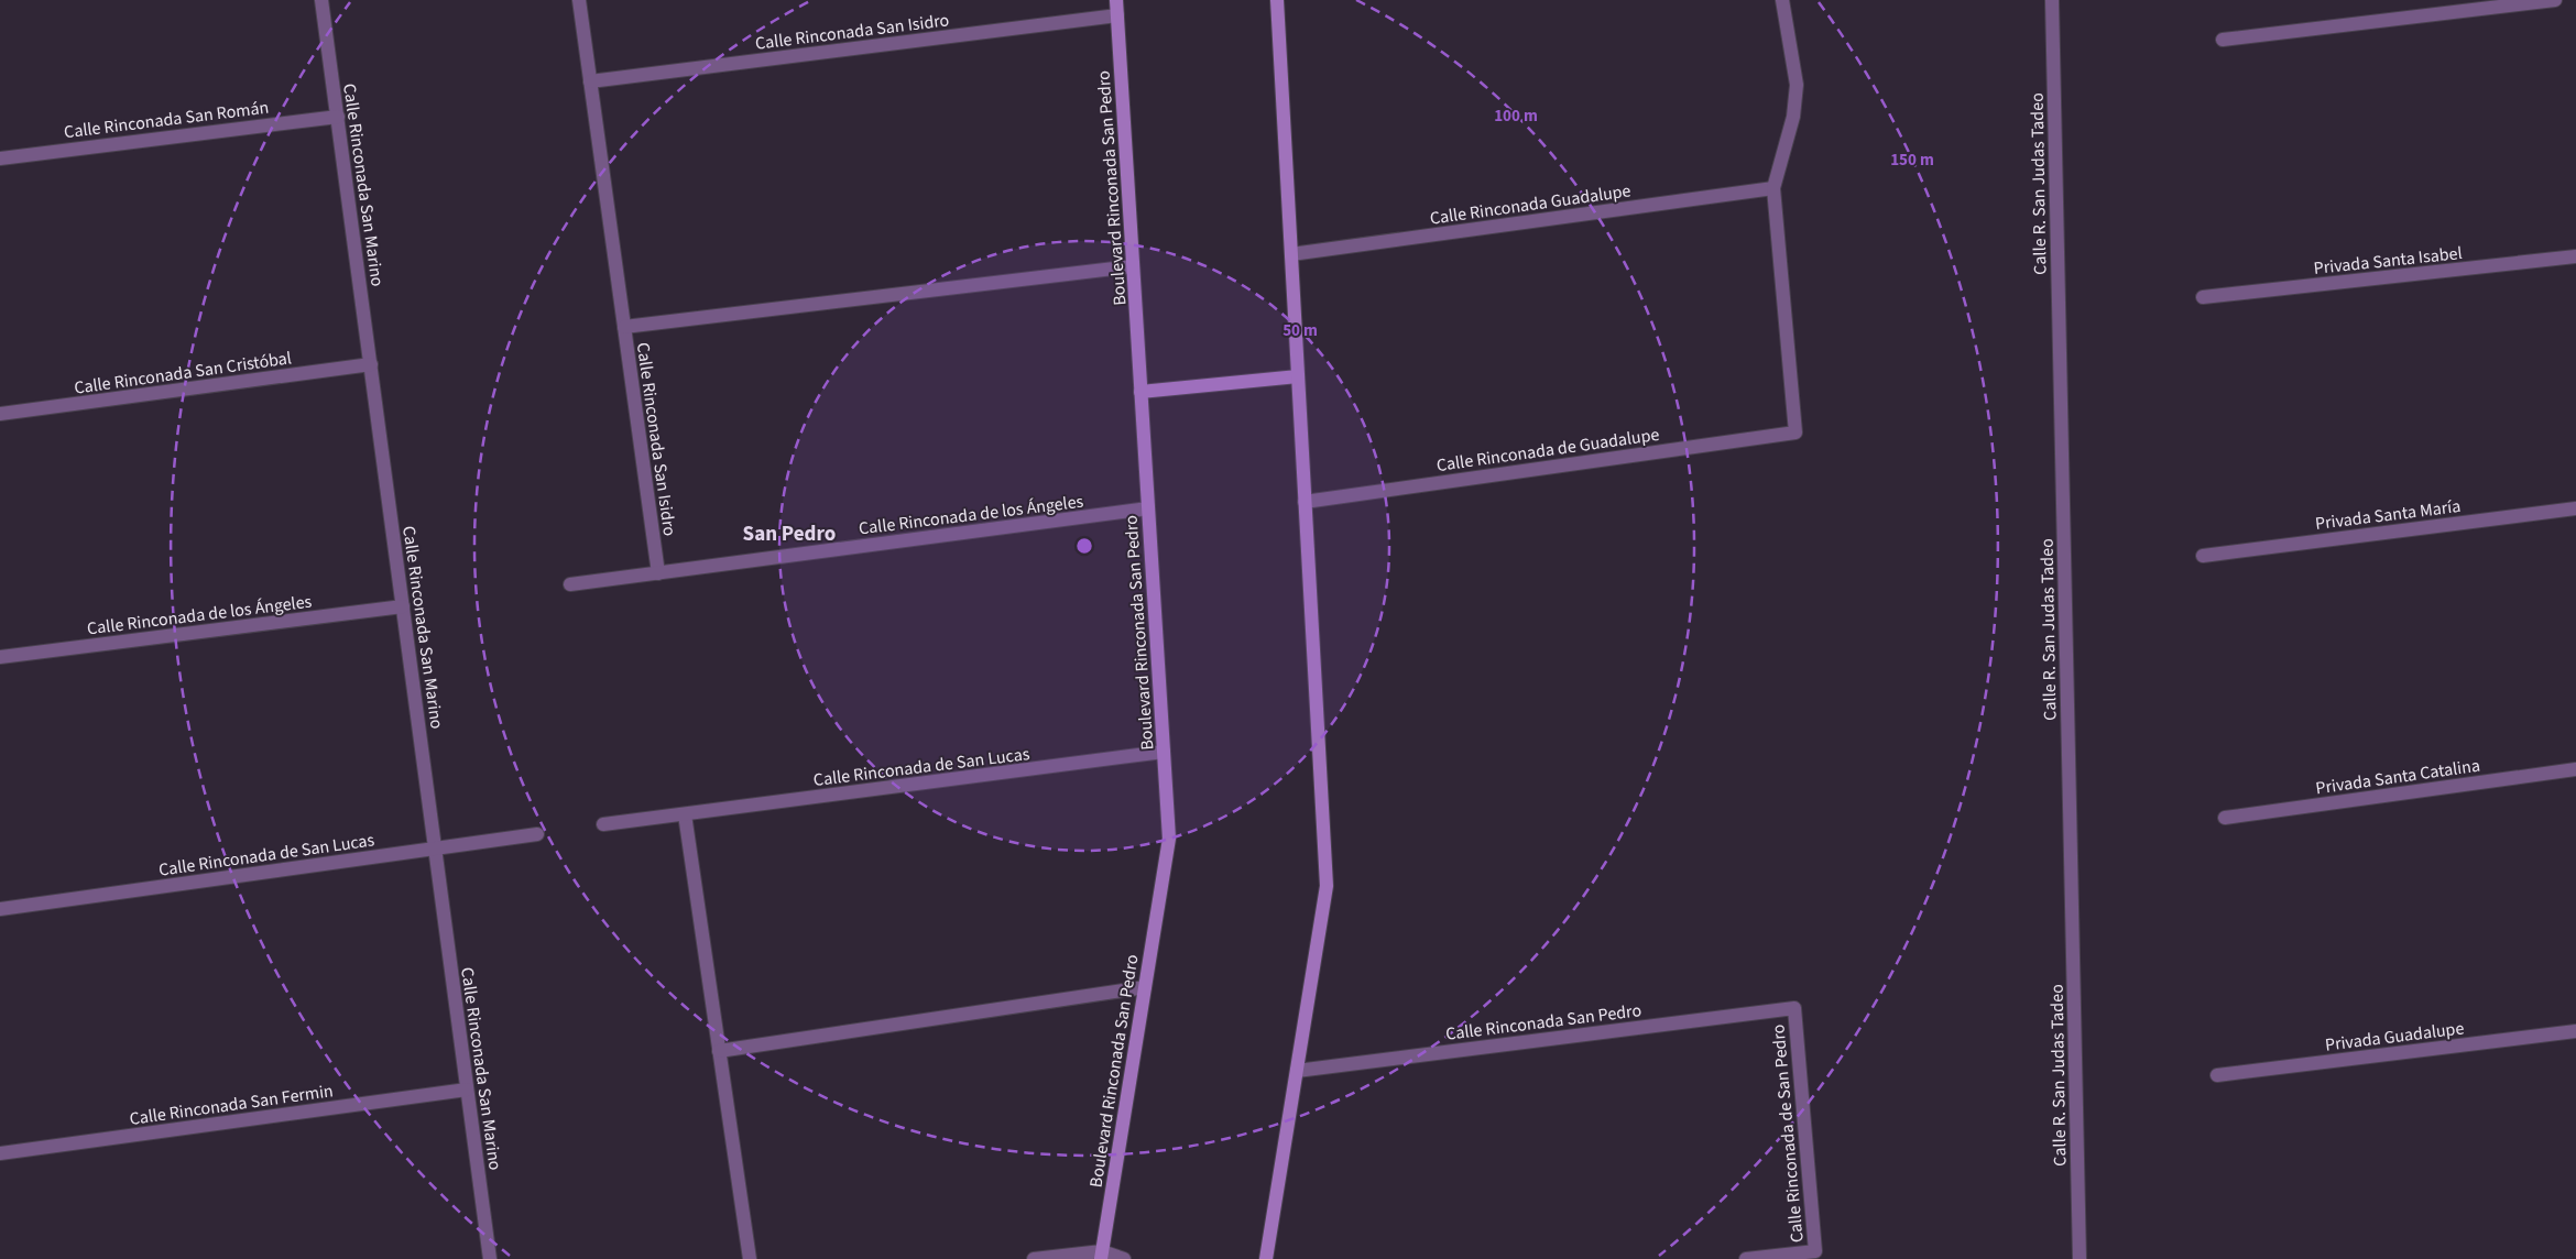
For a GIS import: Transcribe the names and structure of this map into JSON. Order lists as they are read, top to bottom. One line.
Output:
{"streets":{"street":["Calle Rinconada San Isidro","Calle Rinconada San Román","Calle R. San Judas Tadeo","Calle Rinconada San Marino","Boulevard Rinconada San Pedro","Calle Rinconada Guadalupe","Privada Santa Isabel","Calle Rinconada San Cristóbal","Calle Rinconada de Guadalupe","Calle Rinconada de los Ángeles","Privada Santa María","Calle Rinconada de San Lucas","Privada Santa Catalina","Calle Rinconada San Pedro","Privada Guadalupe","Calle Rinconada San Fermin","Calle Rinconada de San Pedro"]},"crossings":[["Calle Rinconada San Isidro","Boulevard Rinconada San Pedro"],["Calle Rinconada San Isidro","Calle Rinconada de los Ángeles"],["Calle Rinconada San Román","Calle Rinconada San Marino"],["Calle Rinconada San Marino","Calle Rinconada San Cristóbal"],["Calle Rinconada San Marino","Calle Rinconada de los Ángeles"],["Calle Rinconada San Marino","Calle Rinconada de San Lucas"],["Calle Rinconada San Marino","Calle Rinconada San Fermin"],["Boulevard Rinconada San Pedro","Calle Rinconada de los Ángeles"],["Boulevard Rinconada San Pedro","Calle Rinconada de San Lucas"],["Calle Rinconada Guadalupe","Calle Rinconada de Guadalupe"],["Calle Rinconada San Pedro","Calle Rinconada de San Pedro"]],"districts":["San Pedro"],"rings":["100 m","150 m","50 m"]}
